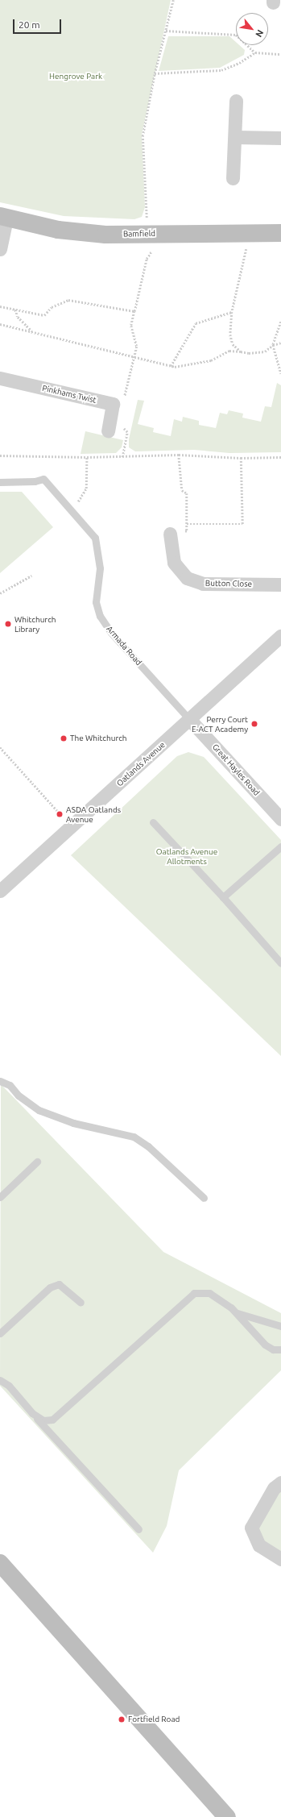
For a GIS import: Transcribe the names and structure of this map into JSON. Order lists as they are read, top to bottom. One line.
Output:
{"streets":{"street":["Bamfield","Pinkhams Twist","Button Close","Oatlands Avenue","Great Hayles Road"],"lane":["Armada Road"]},"crossings":[["Armada Road","Oatlands Avenue"],["Armada Road","Great Hayles Road"],["Oatlands Avenue","Great Hayles Road"]],"parks":["Hengrove Park","Oatlands Avenue Allotments"],"places":["Whitchurch Library","Perry Court E-ACT Academy","The Whitchurch","ASDA Oatlands Avenue","Fortfield Road"],"scale_bar":"20 m","north":"bottom right"}
